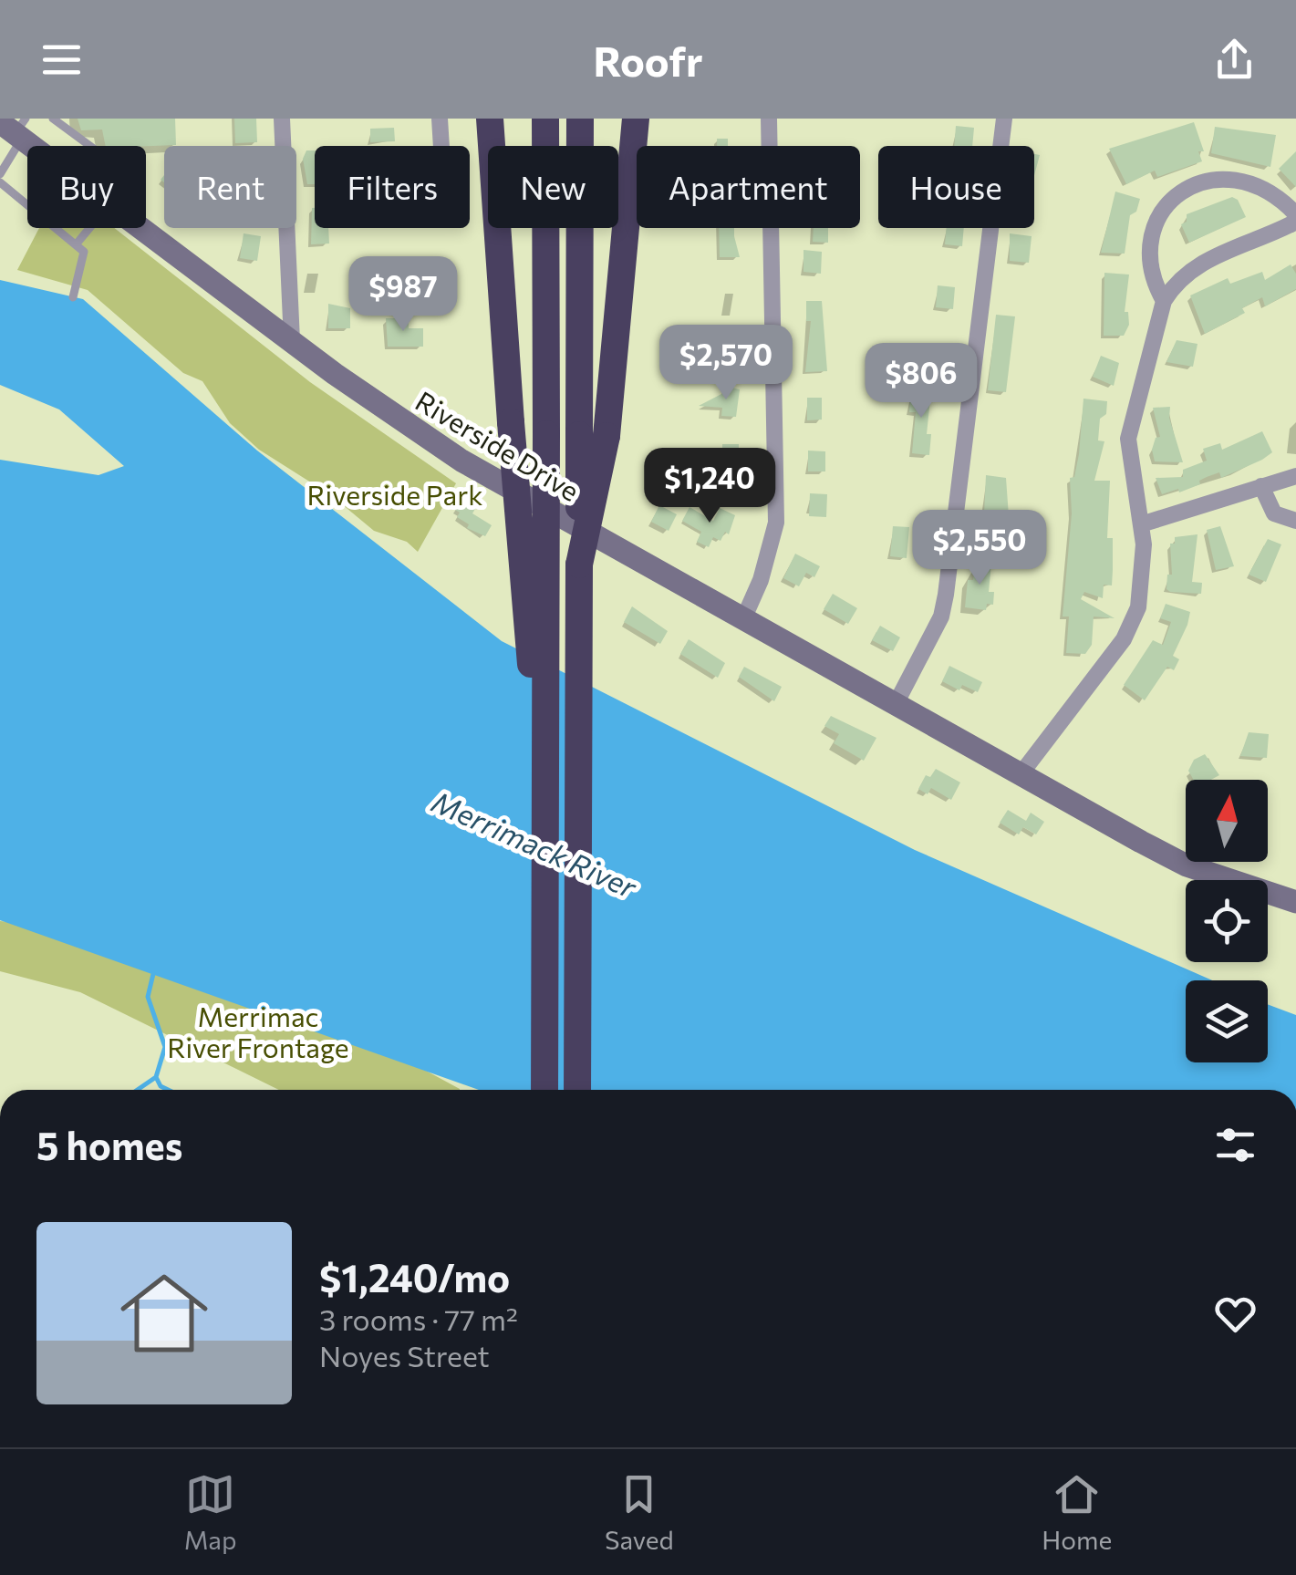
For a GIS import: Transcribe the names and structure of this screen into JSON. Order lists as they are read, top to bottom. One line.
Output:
{"streets":{"main road":["Riverside Drive"]},"water":["Merrimack River"],"parks":["Riverside Park","Merrimac River Frontage"],"north":"top","page":{"header":"Roofr","chip":["Buy","Rent","Filters","New","Apartment","House"],"price":["$987","$2,570","$806","$1,240","$2,550"],"heading":"5 homes","list":[{"name":"$1,240/mo","note":"3 rooms · 77 m² · Noyes Street"}],"tabs":["Map","Saved","Home"]}}
